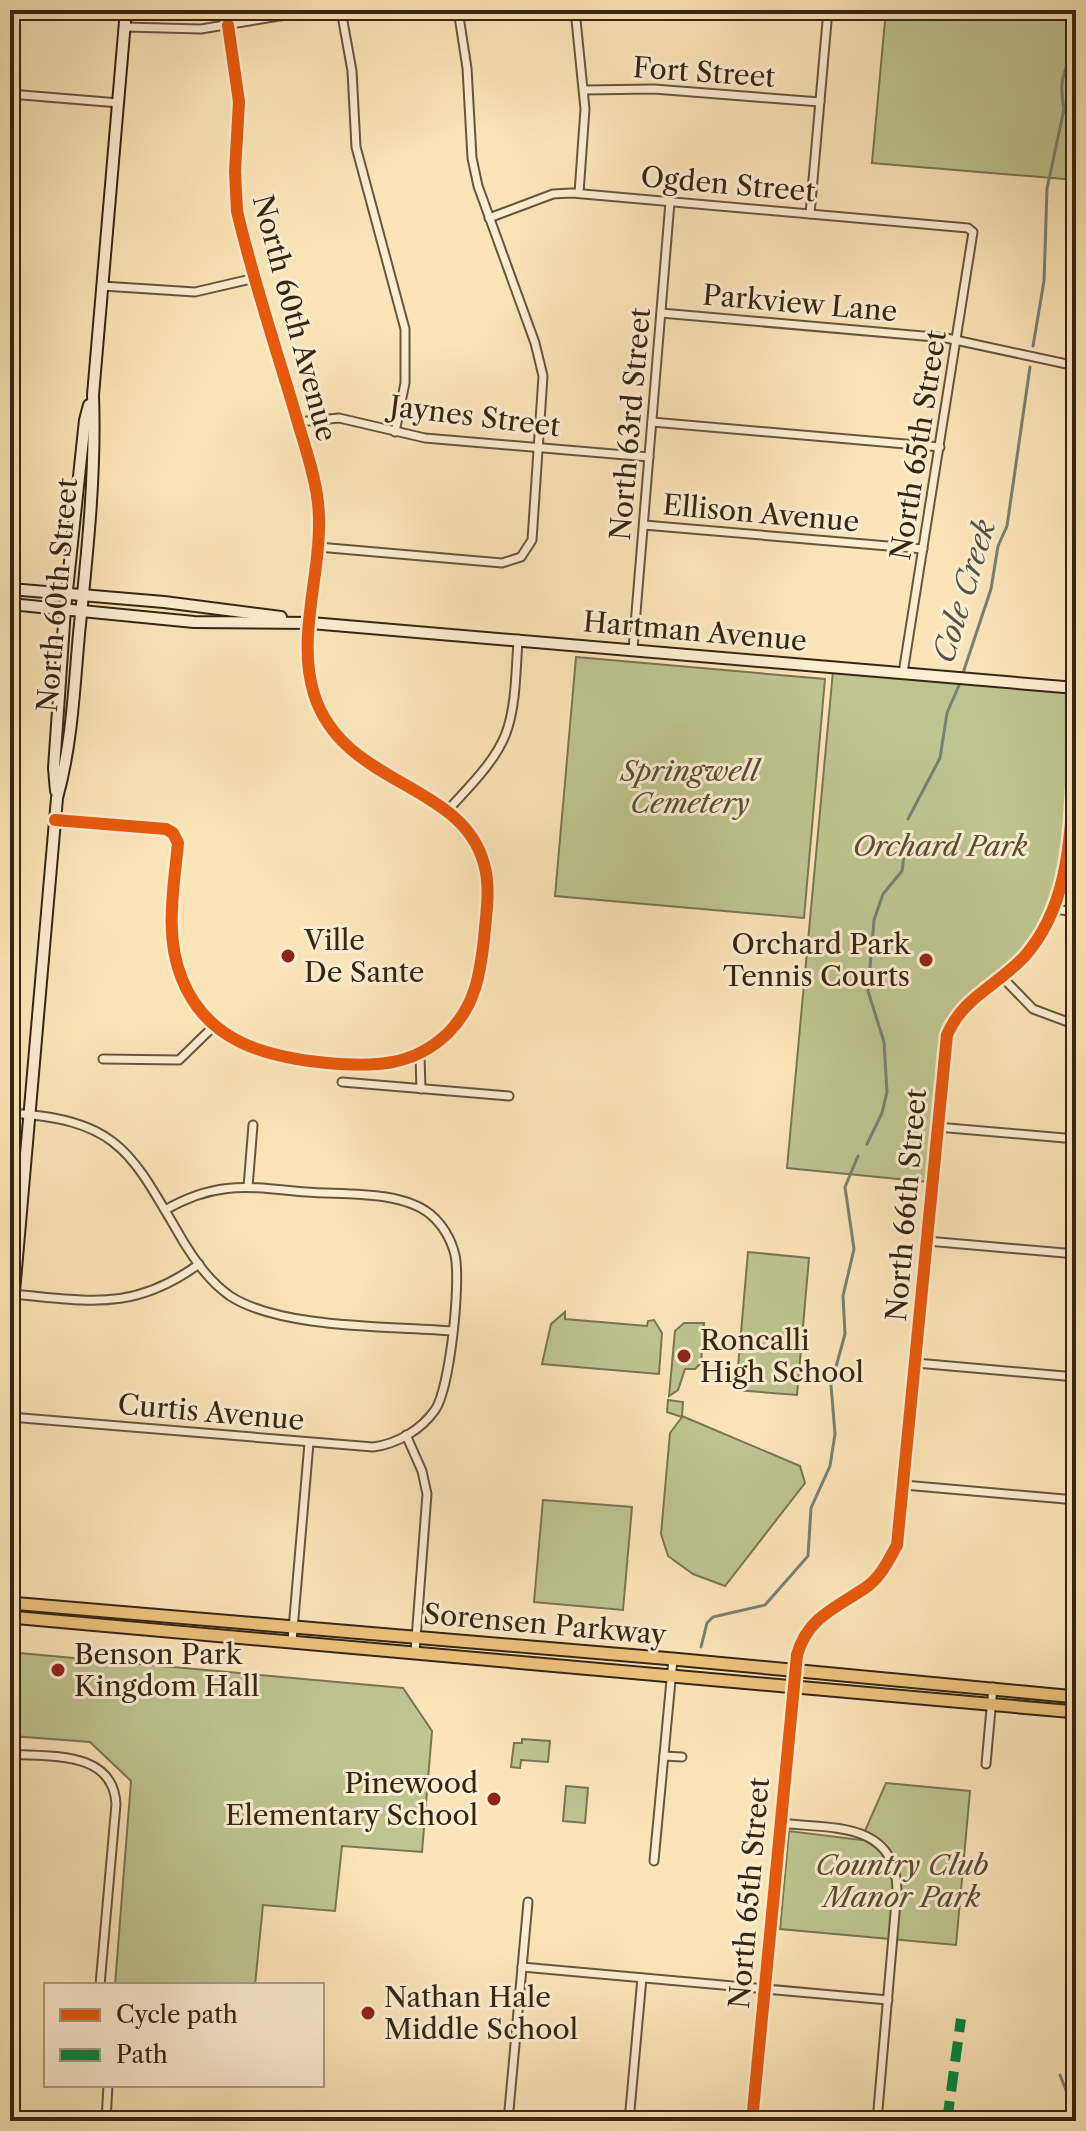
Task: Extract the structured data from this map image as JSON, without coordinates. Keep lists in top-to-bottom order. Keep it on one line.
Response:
{"streets":{"main road":["North 60th Street","Hartman Avenue","Sorensen Parkway"],"street":["Fort Street","Ogden Street","Parkview Lane","North 60th Avenue","Jaynes Street","North 63rd Street","North 65th Street","Ellison Avenue","North 66th Street","Curtis Avenue"]},"crossings":[["Ogden Street","North 63rd Street"],["Ogden Street","North 65th Street"],["Parkview Lane","North 63rd Street"],["Parkview Lane","North 65th Street"],["North 60th Avenue","Jaynes Street"],["North 60th Avenue","Hartman Avenue"],["Jaynes Street","North 63rd Street"],["North 63rd Street","Ellison Avenue"],["North 63rd Street","Hartman Avenue"],["North 65th Street","Ellison Avenue"],["North 65th Street","Hartman Avenue"],["North 65th Street","North 66th Street"],["North 65th Street","Sorensen Parkway"],["North 60th Street","Hartman Avenue"],["North 66th Street","Sorensen Parkway"]],"water":["Cole Creek"],"parks":["Springwell Cemetery","Orchard Park","Country Club Manor Park"],"places":["Ville De Sante","Orchard Park Tennis Courts","Roncalli High School","Benson Park Kingdom Hall","Pinewood Elementary School","Nathan Hale Middle School"],"legend":["Cycle path","Path"]}
